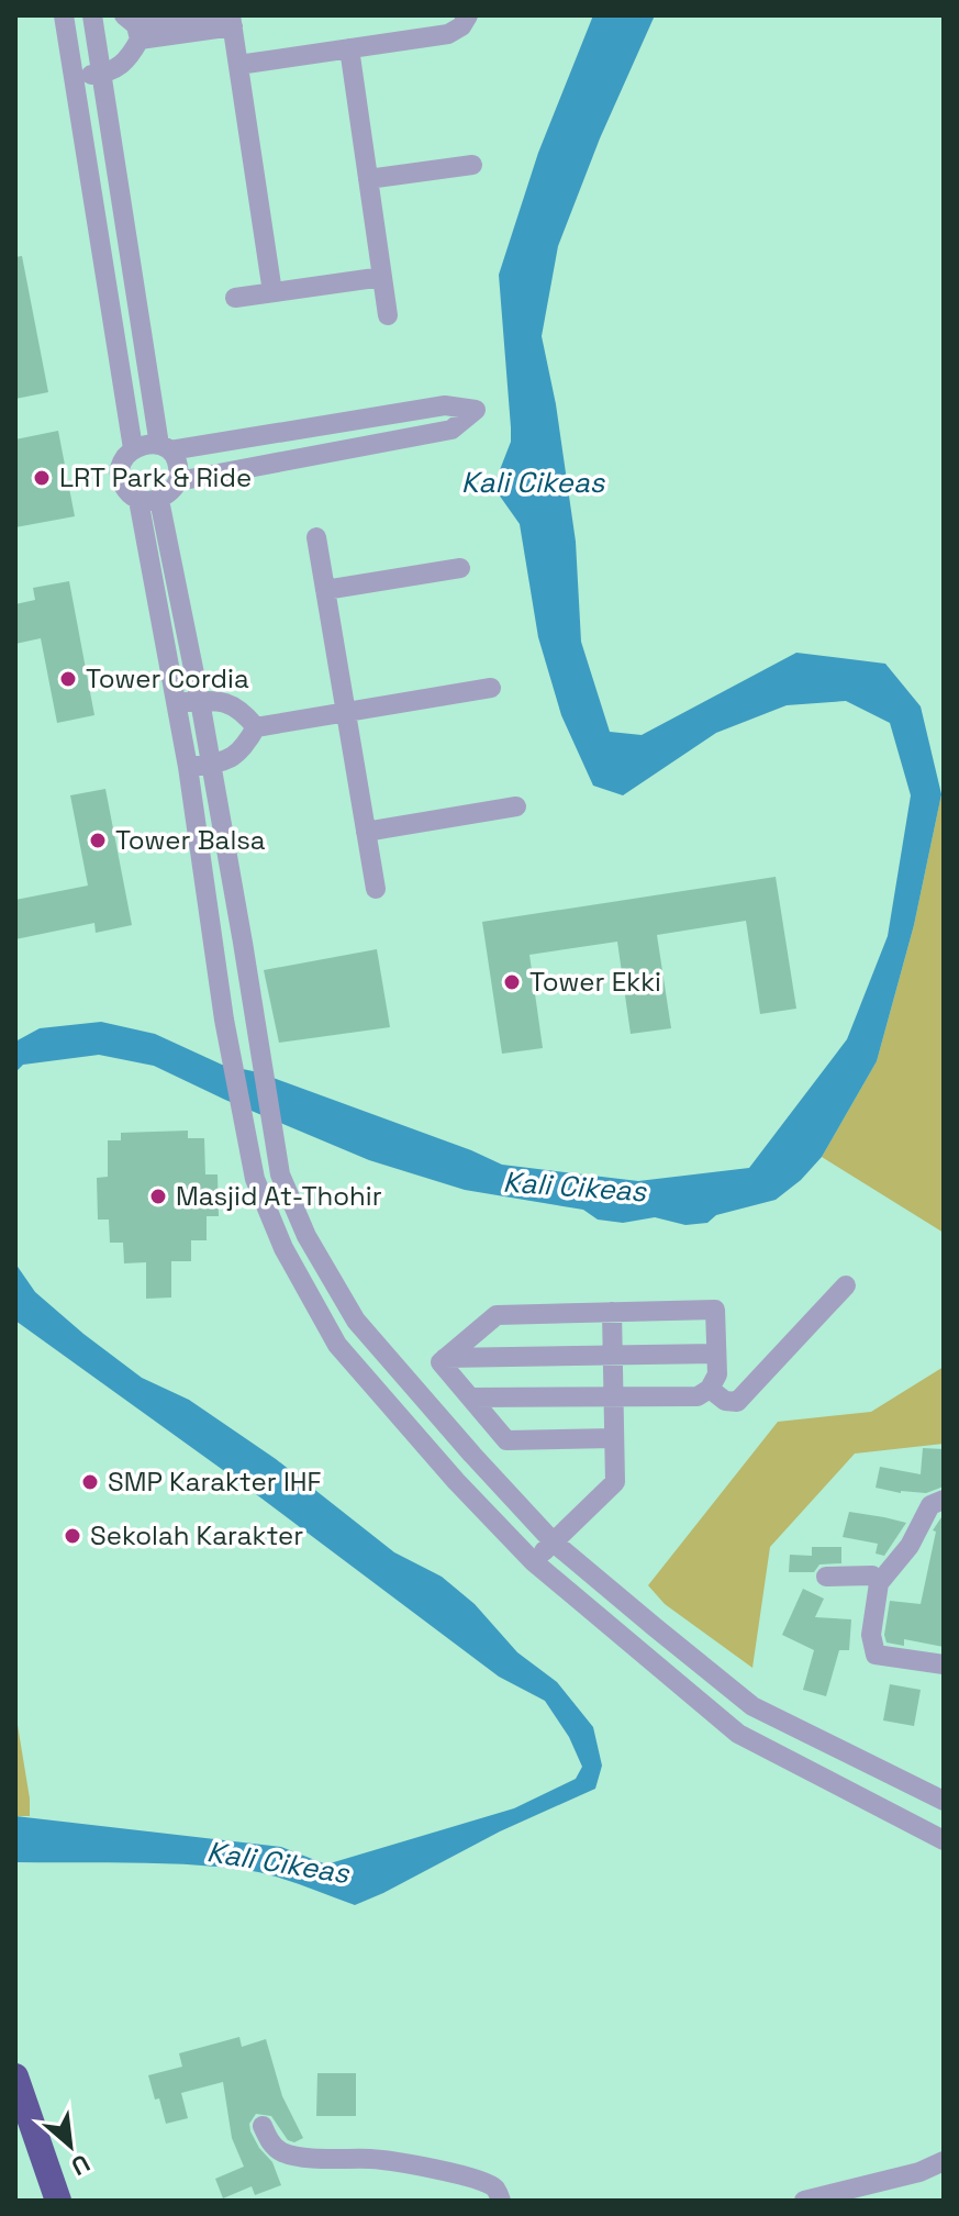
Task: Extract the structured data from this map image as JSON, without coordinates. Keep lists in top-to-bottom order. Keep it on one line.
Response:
{"water":["Kali Cikeas"],"places":["LRT Park & Ride","Tower Cordia","Tower Balsa","Tower Ekki","Masjid At-Thohir","SMP Karakter IHF","Sekolah Karakter"],"north":"bottom right"}
